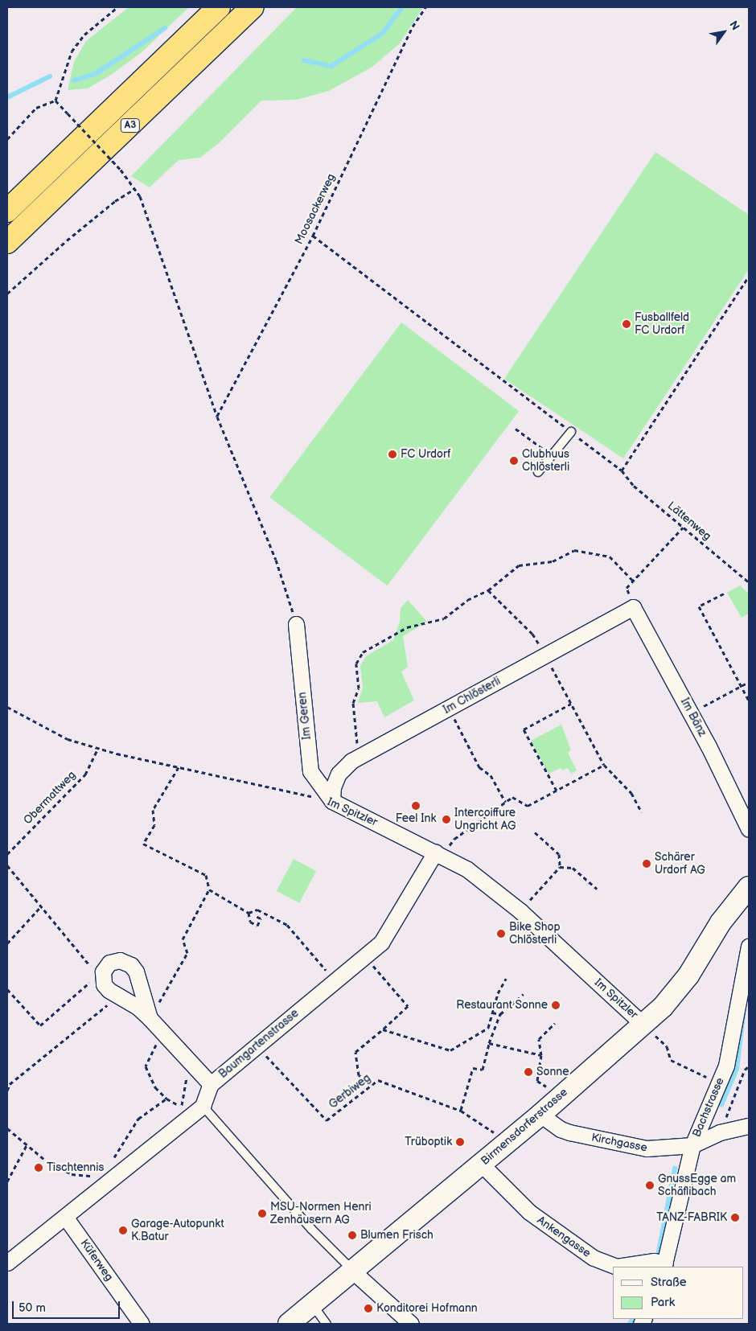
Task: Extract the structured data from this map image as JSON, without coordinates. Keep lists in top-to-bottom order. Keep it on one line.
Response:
{"streets":{"highway":["A3"],"main road":["Birmensdorferstrasse"],"street":["Im Chlösterli","Im Geren","Im Bänz","Im Spitzler","Baumgartenstrasse","Bachstrasse","Kirchgasse","Ankengasse","Küferweg"],"path":["Moosackerweg","Lättenweg","Obermattweg","Gerbiweg"]},"crossings":[["Moosackerweg","Lättenweg"],["Im Chlösterli","Im Geren"],["Im Chlösterli","Im Bänz"],["Im Chlösterli","Im Spitzler"],["Im Geren","Im Spitzler"],["Obermattweg","Im Spitzler"],["Im Spitzler","Baumgartenstrasse"],["Im Spitzler","Birmensdorferstrasse"],["Baumgartenstrasse","Gerbiweg"],["Bachstrasse","Kirchgasse"],["Bachstrasse","Ankengasse"],["Birmensdorferstrasse","Kirchgasse"],["Birmensdorferstrasse","Ankengasse"]],"places":["Fusballfeld FC Urdorf","FC Urdorf","Clubhuus Chlösterli","Feel Ink","Intercoiffure Ungricht AG","Schärer Urdorf AG","Bike Shop Chlösterli","Restaurant Sonne","Sonne","Trüboptik","Tischtennis","GnussEgge am Schäflibach","MSU-Normen Henri Zenhäusern AG","TANZ-FABRIK","Garage-Autopunkt K.Batur","Blumen Frisch","Konditorei Hofmann"],"legend":["Straße","Park"],"scale_bar":"50 m","north":"top right"}
